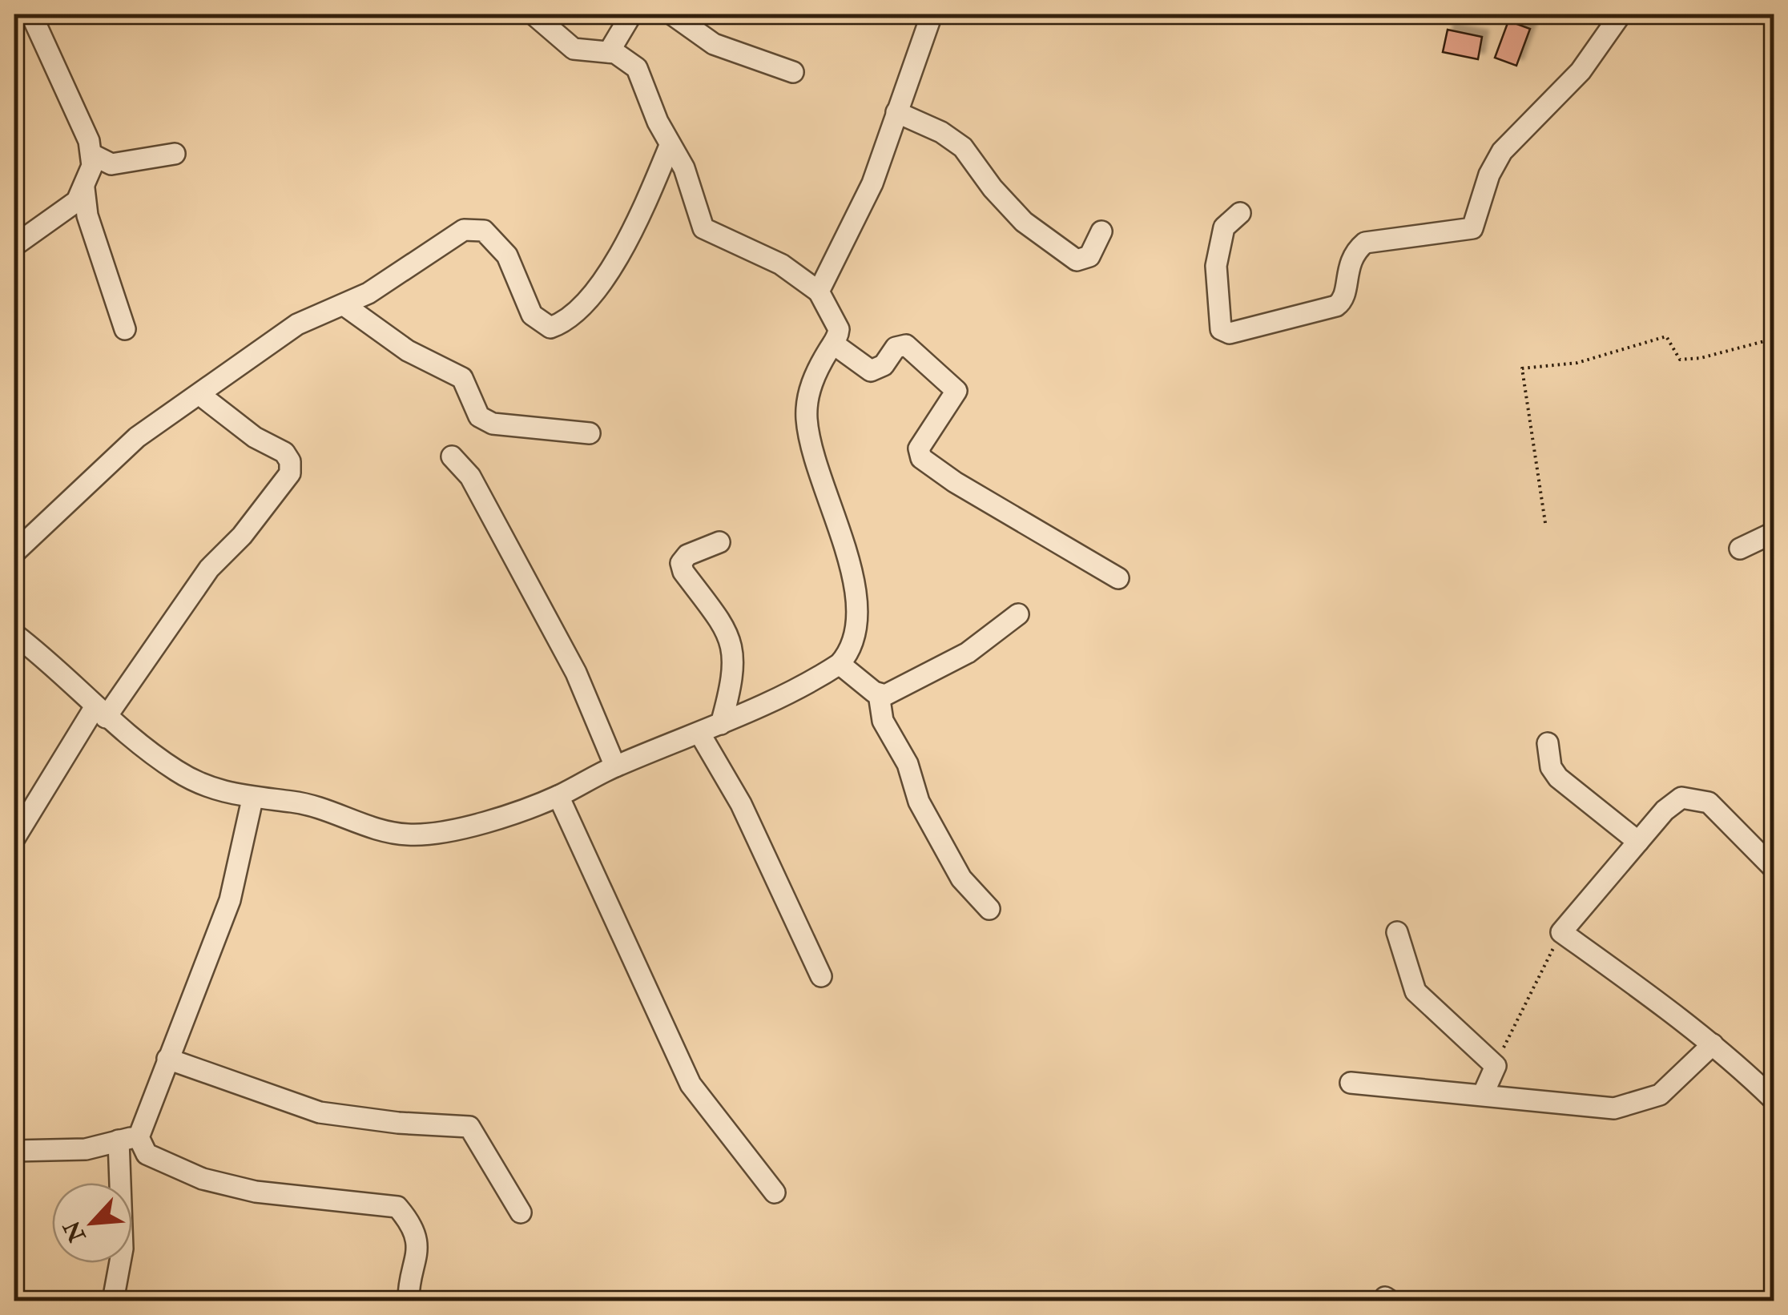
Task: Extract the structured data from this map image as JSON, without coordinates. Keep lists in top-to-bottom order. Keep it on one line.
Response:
{"north":"bottom left"}
